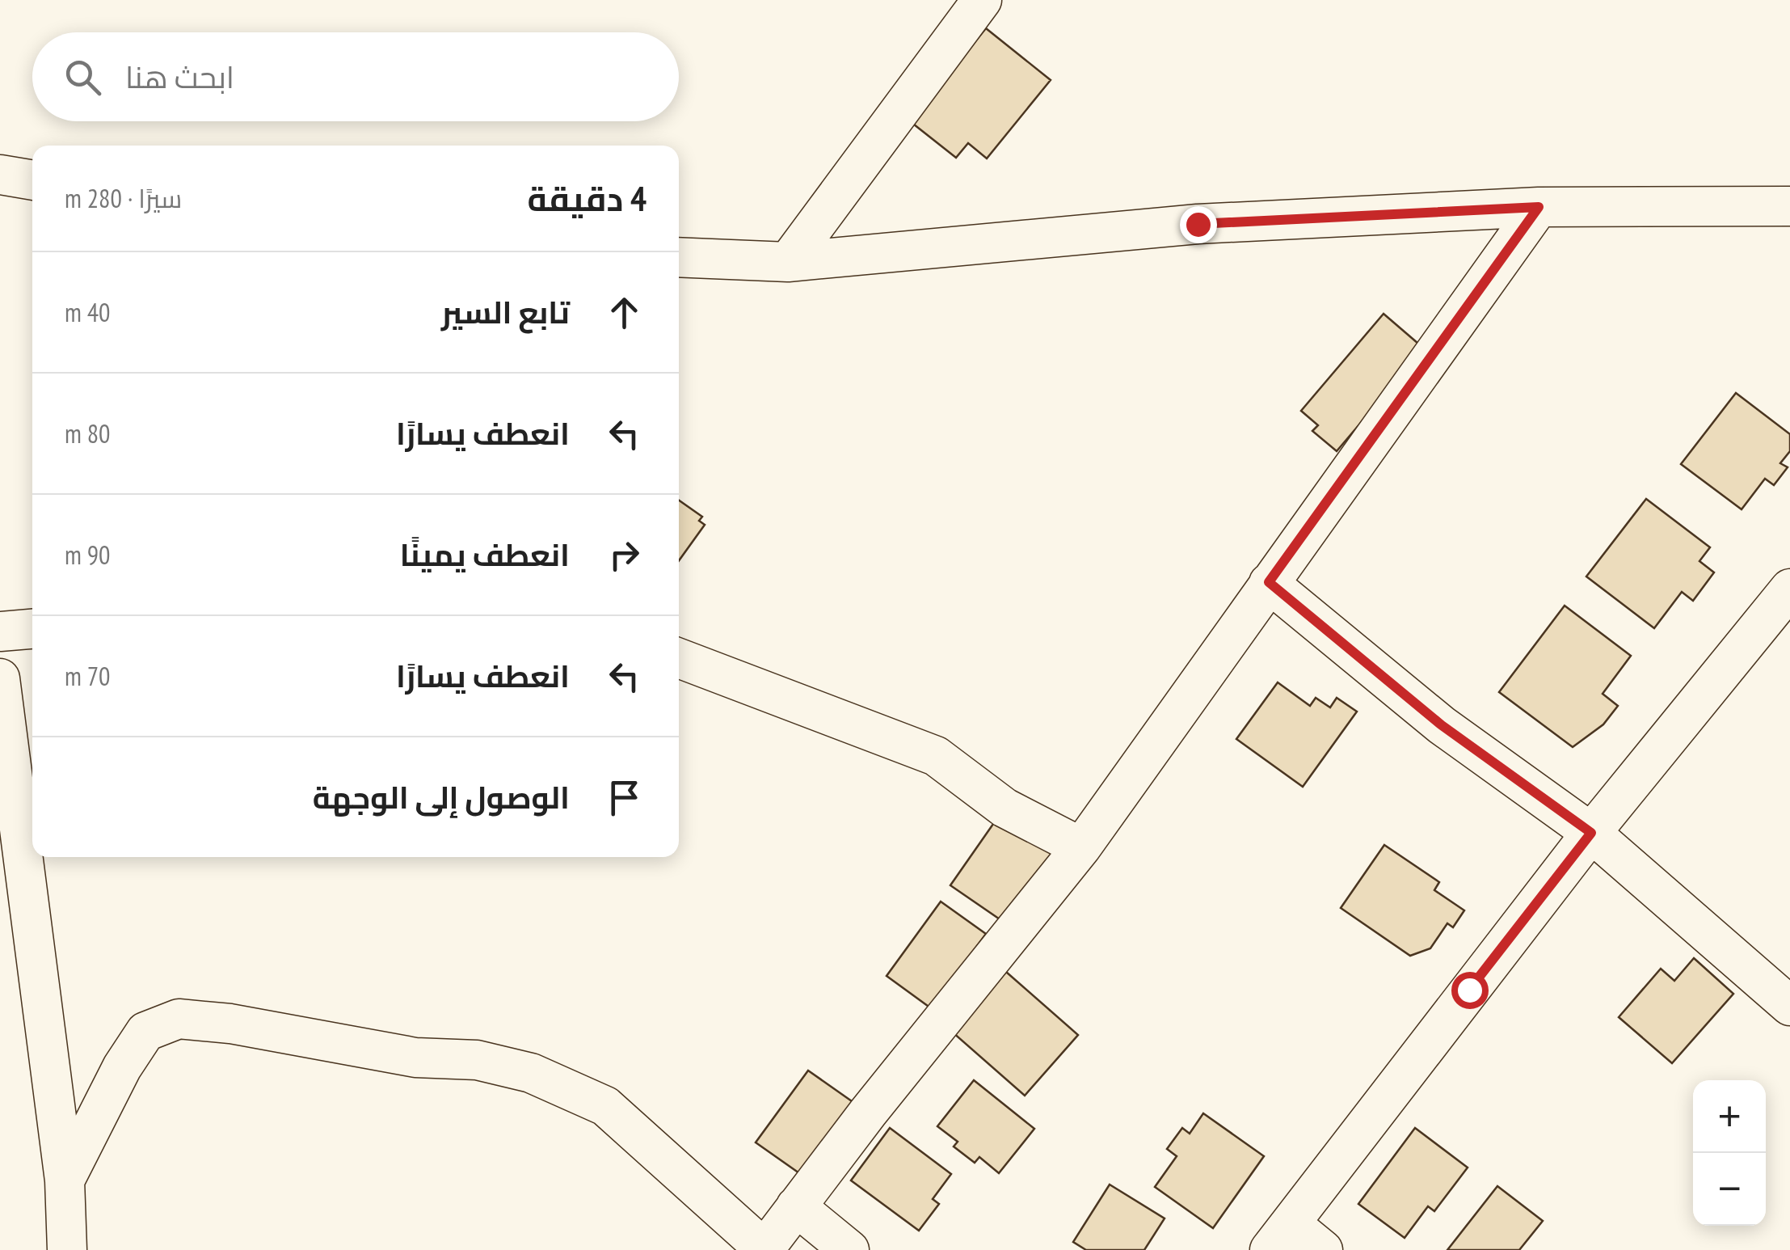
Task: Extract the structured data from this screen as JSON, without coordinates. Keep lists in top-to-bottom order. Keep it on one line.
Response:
{"page":{"search":"ابحث هنا","heading":["4 دقيقة","سيرًا · 280 m"],"list":[["تابع السير","40 m"],["انعطف يسارًا","80 m"],["انعطف يمينًا","90 m"],["انعطف يسارًا","70 m"],"الوصول إلى الوجهة"],"map_buttons":["+","−"]}}
